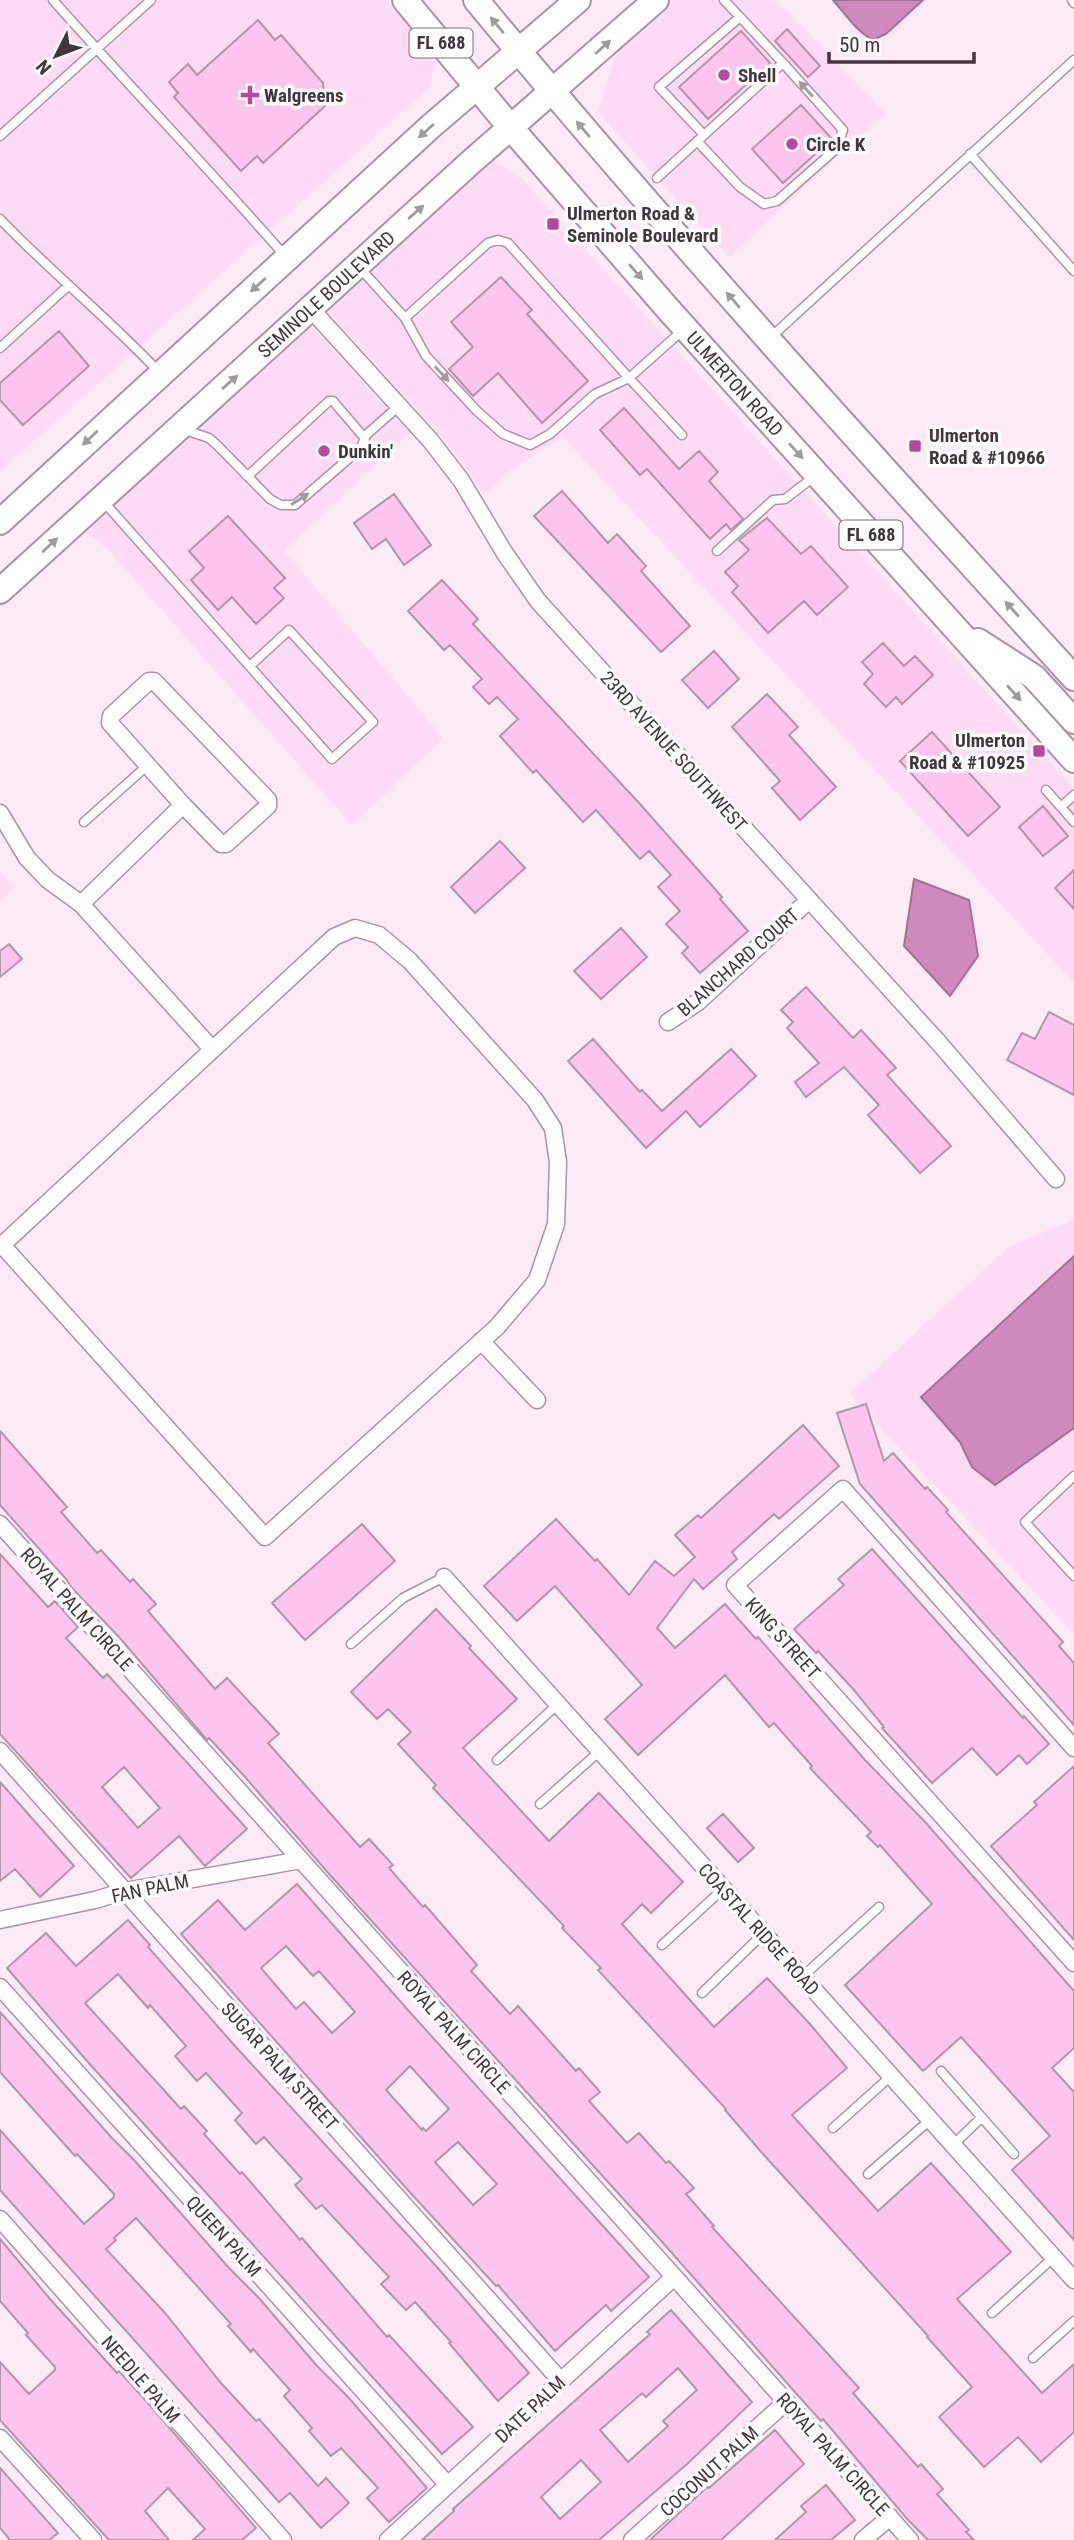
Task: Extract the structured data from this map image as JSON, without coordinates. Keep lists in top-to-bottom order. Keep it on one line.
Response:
{"streets":{"main road":["FL 688","SEMINOLE BOULEVARD","ULMERTON ROAD"],"street":["23RD AVENUE SOUTHWEST","BLANCHARD COURT","ROYAL PALM CIRCLE","KING STREET","FAN PALM","COASTAL RIDGE ROAD","SUGAR PALM STREET","QUEEN PALM","NEEDLE PALM","DATE PALM","COCONUT PALM"]},"crossings":[["FL 688","SEMINOLE BOULEVARD"],["SEMINOLE BOULEVARD","ULMERTON ROAD"],["SEMINOLE BOULEVARD","23RD AVENUE SOUTHWEST"],["23RD AVENUE SOUTHWEST","BLANCHARD COURT"],["ROYAL PALM CIRCLE","FAN PALM"],["ROYAL PALM CIRCLE","DATE PALM"],["ROYAL PALM CIRCLE","COCONUT PALM"],["FAN PALM","SUGAR PALM STREET"],["SUGAR PALM STREET","DATE PALM"],["QUEEN PALM","DATE PALM"]],"places":{"other":["Shell","Circle K","Dunkin'"],"health":["Walgreens"],"transit":["Ulmerton Road & Seminole Boulevard","Ulmerton Road & #10966","Ulmerton Road & #10925"]},"scale_bar":"50 m","north":"bottom left"}
